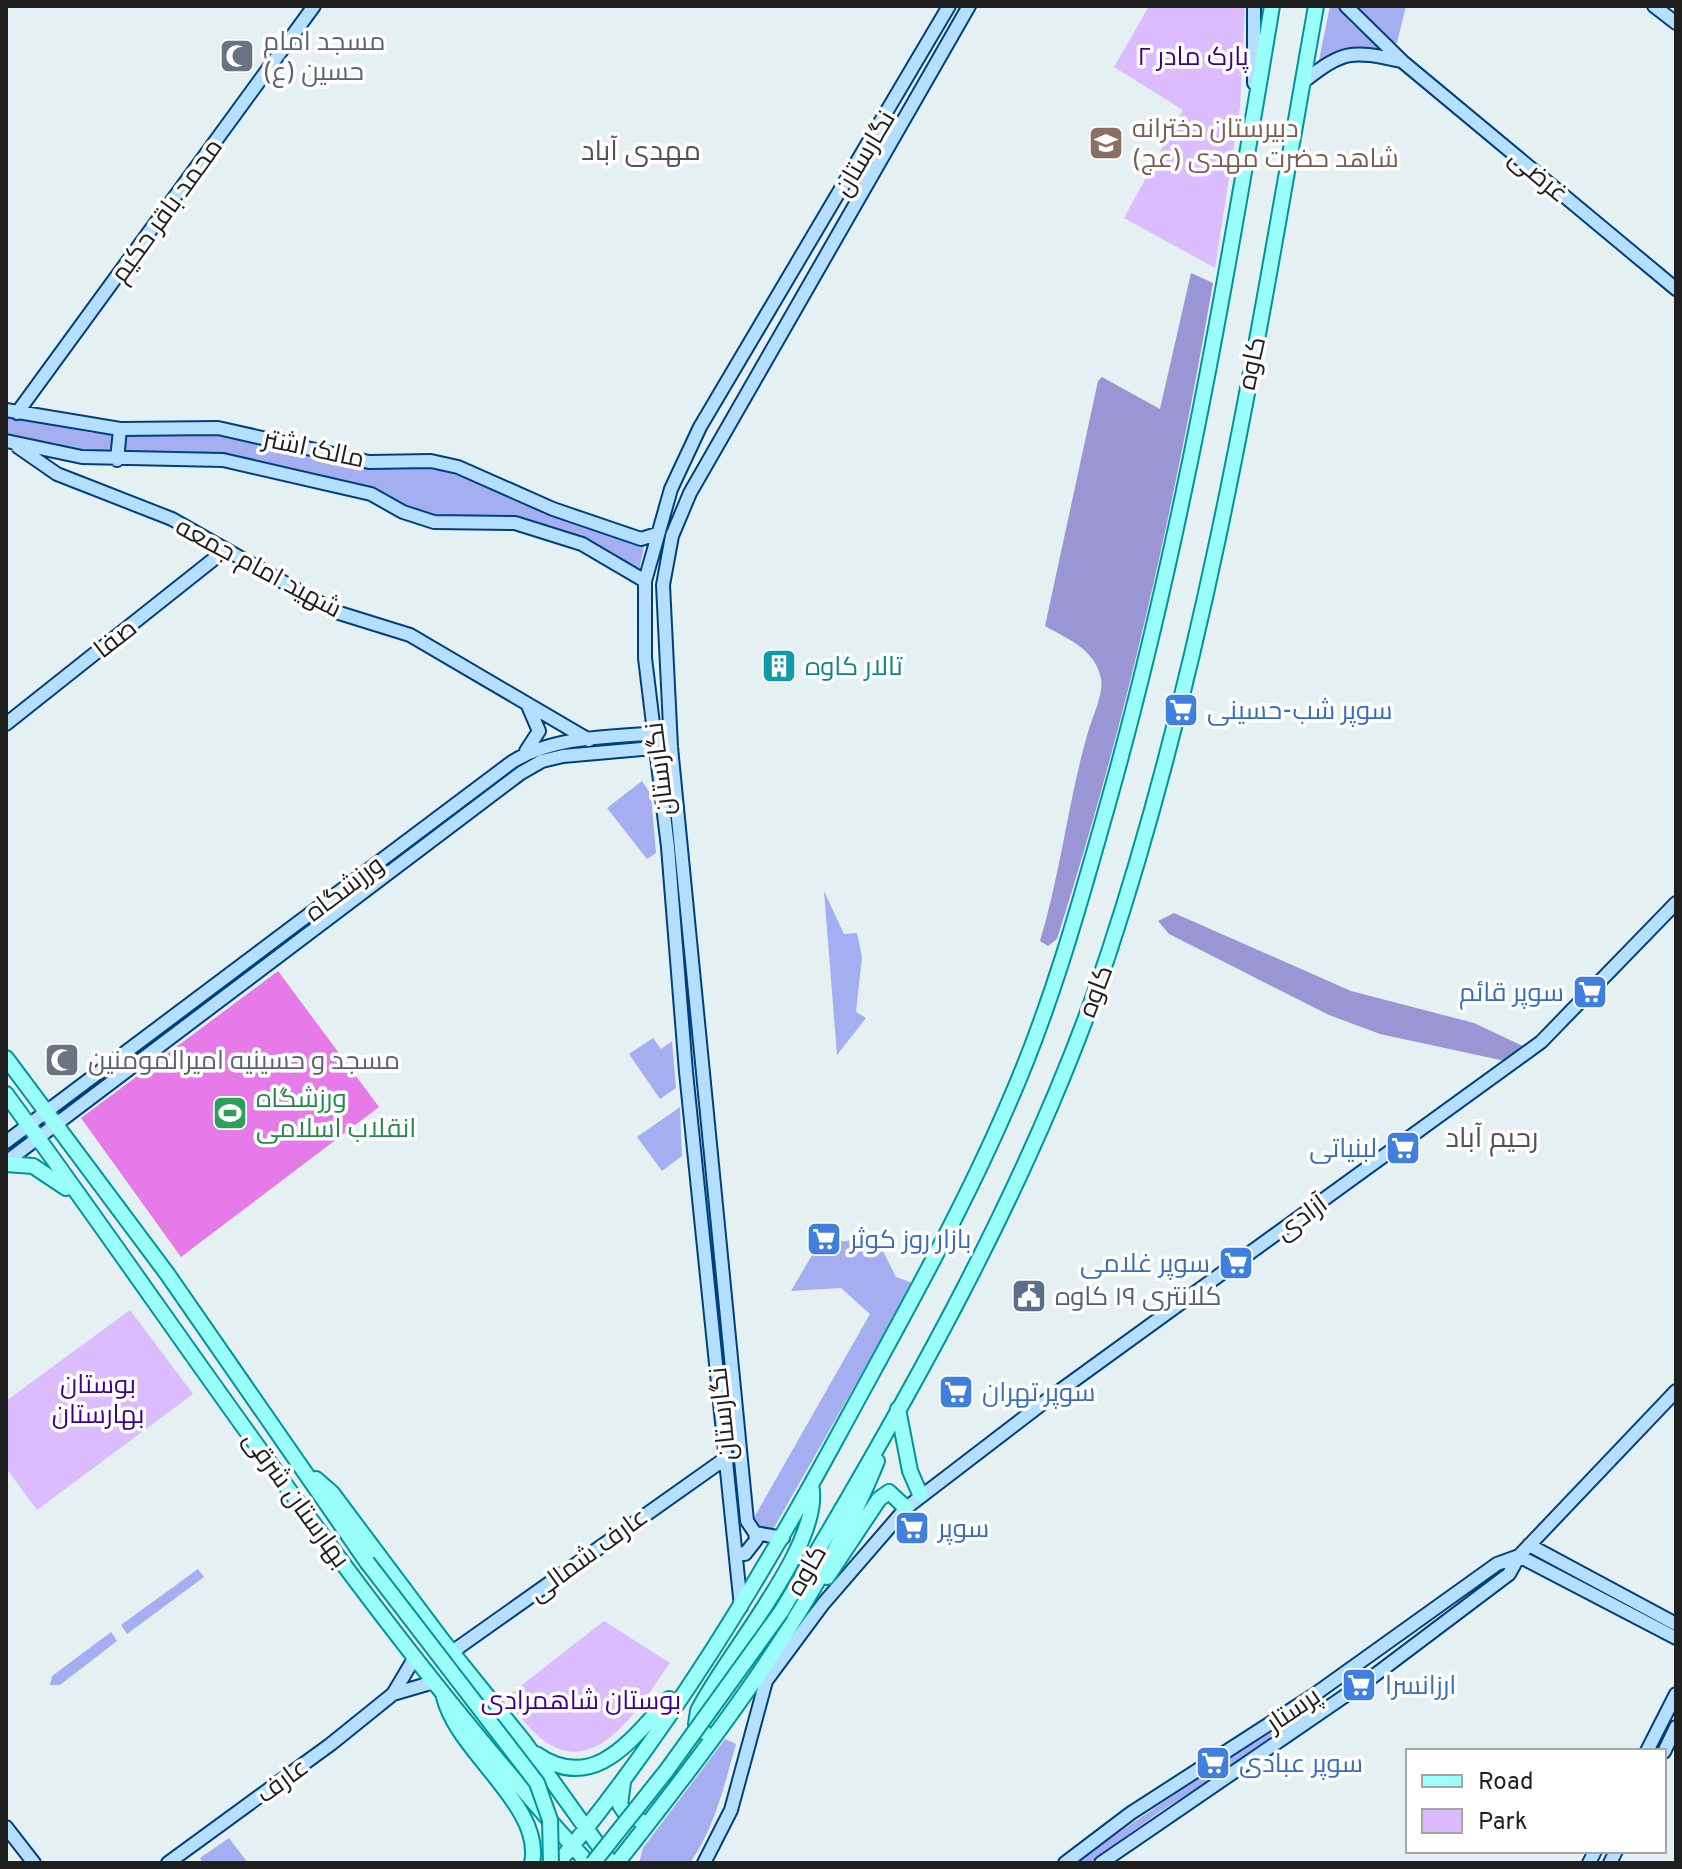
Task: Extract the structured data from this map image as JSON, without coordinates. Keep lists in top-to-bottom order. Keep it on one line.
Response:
{"streets":{"main road":["کاوه","بهارستان شرقی"],"street":["نگارستان","غرضی","محمد باقر حکیم","مالک اشتر","شهید امام جمعه","صفا","ورزشگاه","آزادی","عارف شمالی","پرستار","عارف"]},"crossings":[["نگارستان","کاوه"],["نگارستان","مالک اشتر"],["نگارستان","ورزشگاه"],["نگارستان","عارف شمالی"],["محمد باقر حکیم","مالک اشتر"],["کاوه","بهارستان شرقی"],["مالک اشتر","شهید امام جمعه"],["شهید امام جمعه","صفا"],["شهید امام جمعه","ورزشگاه"],["ورزشگاه","بهارستان شرقی"],["بهارستان شرقی","عارف شمالی"]],"districts":["مهدی آباد","رحیم آباد"],"parks":["پارک مادر ۲","بوستان بهارستان","بوستان شاهمرادی"],"places":{"mosque":["مسجد امام حسین (ع)","مسجد و حسینیه امیرالمومنین"],"school or university":["دبیرستان دخترانه شاهد حضرت مهدی (عج)"],"building":["تالار کاوه"],"supermarket":["سوپر شب-حسینی","سوپر قائم","لبنیاتی","بازار روز کوثر","سوپر غلامی","سوپر تهران","سوپر","ارزانسرا","سوپر عبادی"],"sports":["ورزشگاه انقلاب اسلامی"],"public building":["کلانتری ۱۹ کاوه"]},"legend":["Road","Park"]}
